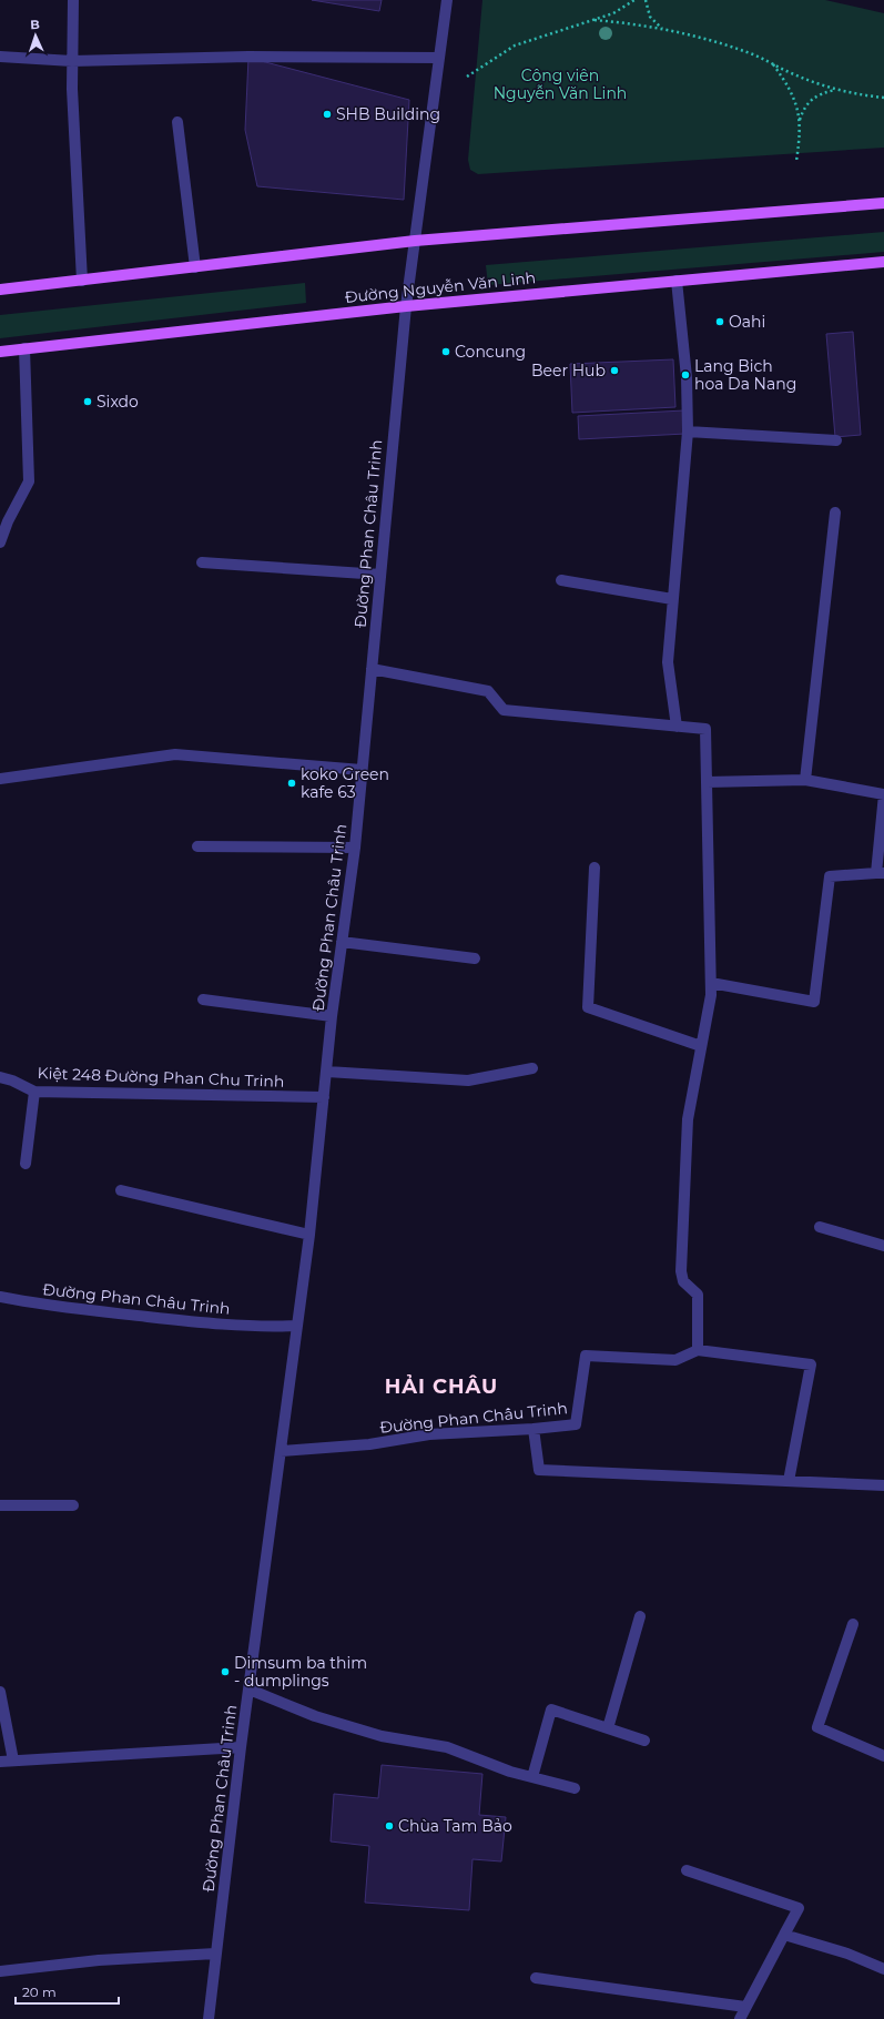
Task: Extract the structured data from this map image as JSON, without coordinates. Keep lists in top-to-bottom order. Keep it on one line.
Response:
{"streets":{"main road":["Đường Nguyễn Văn Linh"],"street":["Đường Phan Châu Trinh","Kiệt 248 Đường Phan Chu Trinh"]},"crossings":[["Đường Nguyễn Văn Linh","Đường Phan Châu Trinh"],["Đường Phan Châu Trinh","Kiệt 248 Đường Phan Chu Trinh"]],"districts":["HẢI CHÂU"],"parks":["Công viên Nguyễn Văn Linh"],"places":["SHB Building","Oahi","Concung","Beer Hub","Lang Bich hoa Da Nang","Sixdo","koko Green kafe 63","Dimsum ba thim - dumplings","Chùa Tam Bảo"],"scale_bar":"20 m","north":"top"}
